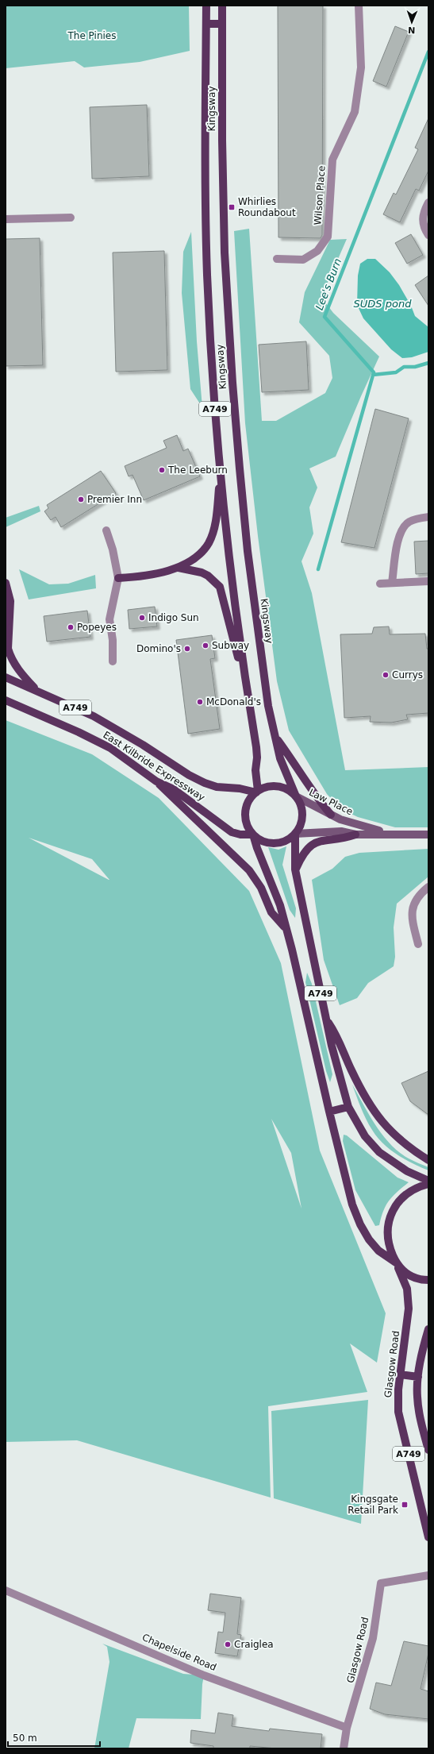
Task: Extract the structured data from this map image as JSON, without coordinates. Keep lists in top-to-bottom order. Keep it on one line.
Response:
{"streets":{"main road":["Kingsway","A749","East Kilbride Expressway","Glasgow Road"],"street":["Wilson Place","Law Place","Chapelside Road"]},"crossings":[["Kingsway","A749"],["Kingsway","East Kilbride Expressway"],["Kingsway","Law Place"],["A749","East Kilbride Expressway"],["A749","Law Place"],["A749","Glasgow Road"],["East Kilbride Expressway","Law Place"],["Glasgow Road","Chapelside Road"]],"water":["Lee's Burn","SUDS pond"],"parks":["The Pinies"],"places":{"transit":["Whirlies Roundabout","Kingsgate Retail Park"],"other":["The Leeburn","Premier Inn","Indigo Sun","Popeyes","Subway","Domino's","Currys","McDonald's","Craiglea"]},"scale_bar":"50 m","north":"bottom"}
